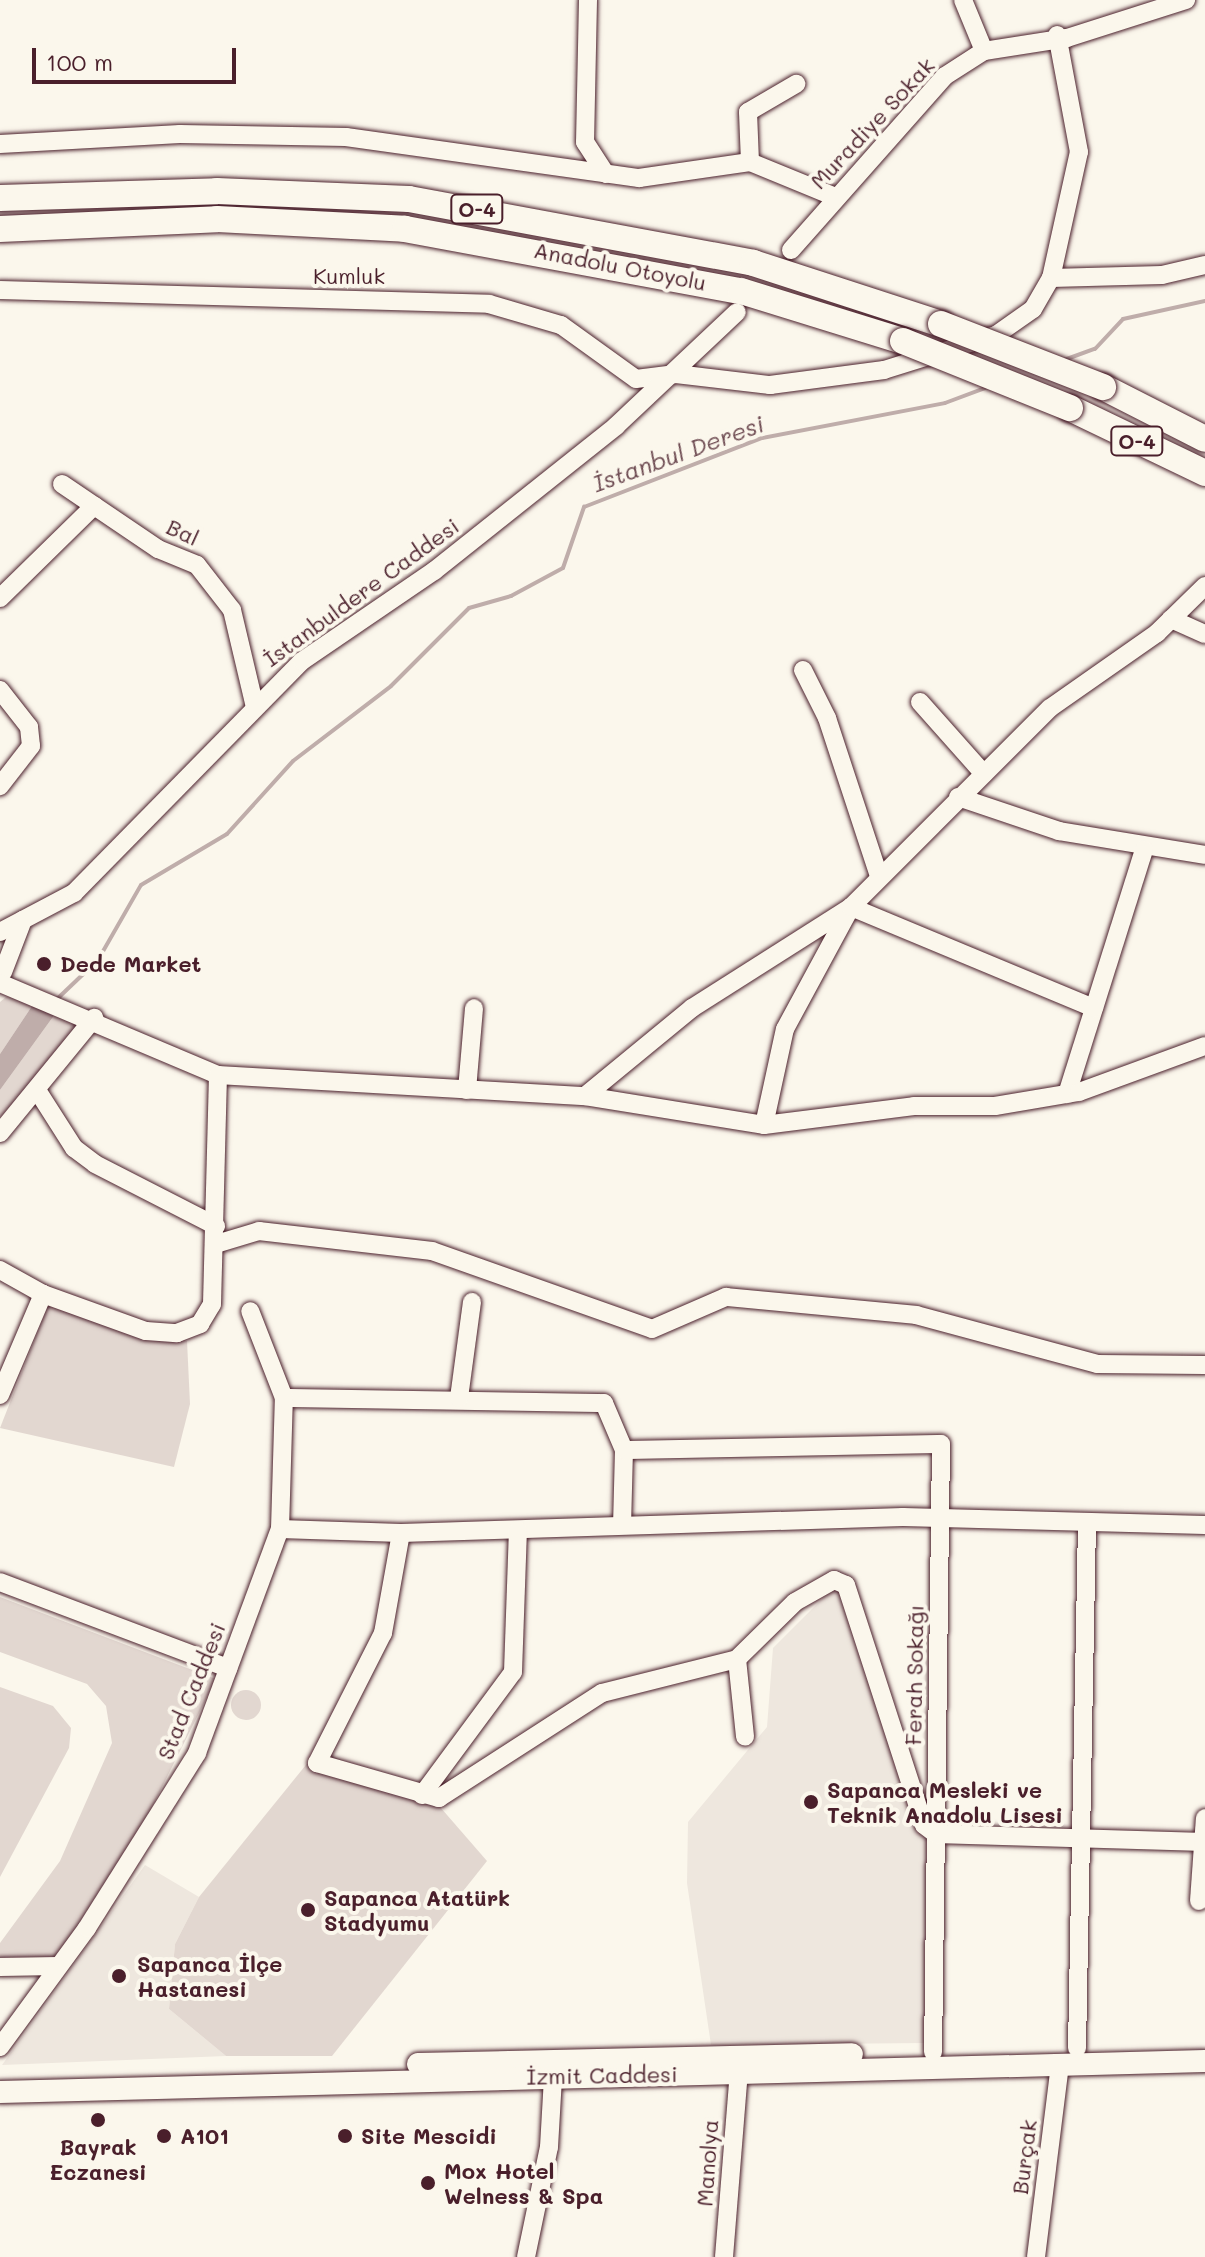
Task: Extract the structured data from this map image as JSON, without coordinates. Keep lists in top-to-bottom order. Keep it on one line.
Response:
{"streets":{"highway":["O-4","Anadolu Otoyolu"],"main road":["İzmit Caddesi"],"street":["Muradiye Sokak","Kumluk","Bal","İstanbuldere Caddesi","Ferah Sokağı","Stad Caddesi","Burçak","Manolya"]},"crossings":[["Kumluk","İstanbuldere Caddesi"],["Bal","İstanbuldere Caddesi"],["Ferah Sokağı","İzmit Caddesi"],["İzmit Caddesi","Burçak"],["İzmit Caddesi","Manolya"]],"water":["İstanbul Deresi"],"places":["Dede Market","Sapanca Mesleki ve Teknik Anadolu Lisesi","Sapanca Atatürk Stadyumu","Sapanca İlçe Hastanesi","Bayrak Eczanesi","A101","Site Mescidi","Mox Hotel Welness & Spa"],"scale_bar":"100 m"}
